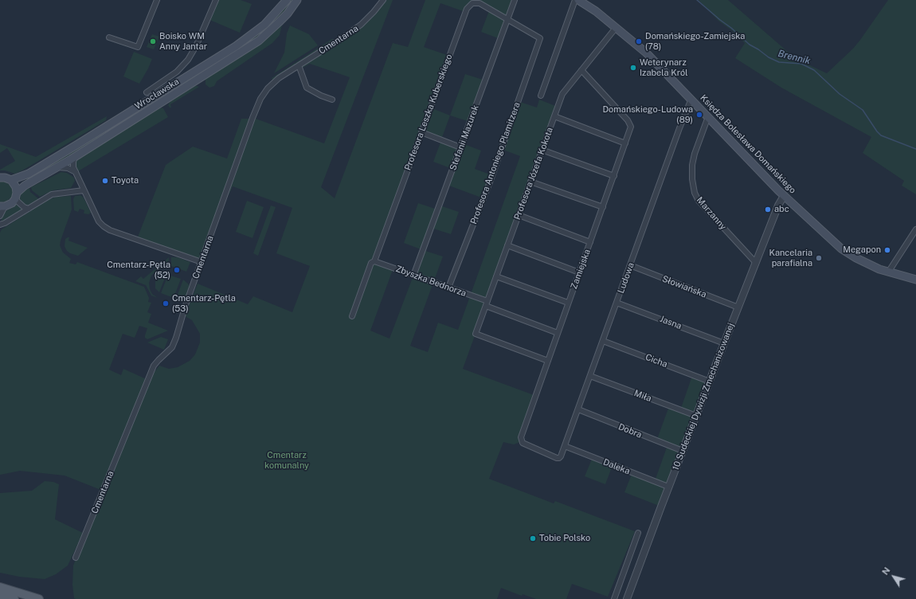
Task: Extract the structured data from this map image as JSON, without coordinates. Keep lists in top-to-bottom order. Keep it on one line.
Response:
{"streets":{"main road":["Wrocławska","Księdza Bolesława Domańskiego"],"street":["Cmentarna","Profesora Leszka Kuberskiego","Stefanii Mazurek","Profesora Antoniego Plamitzera","Profesora Józefa Kokota","Marzanny","Zamiejska","Ludowa","Zbyszka Bednorza","Słowiańska","Jasna","Cicha","Miła","10 Sudeckiej Dywizji Zmechanizowanej","Dobra","Daleka"]},"crossings":[["Profesora Leszka Kuberskiego","Stefanii Mazurek"],["Profesora Leszka Kuberskiego","Profesora Antoniego Plamitzera"],["Profesora Leszka Kuberskiego","Zbyszka Bednorza"],["Stefanii Mazurek","Profesora Antoniego Plamitzera"],["Stefanii Mazurek","Zbyszka Bednorza"],["Księdza Bolesława Domańskiego","Profesora Józefa Kokota"],["Księdza Bolesława Domańskiego","Marzanny"],["Księdza Bolesława Domańskiego","Ludowa"],["Księdza Bolesława Domańskiego","10 Sudeckiej Dywizji Zmechanizowanej"],["Profesora Antoniego Plamitzera","Zbyszka Bednorza"],["Profesora Józefa Kokota","Zamiejska"],["Profesora Józefa Kokota","Zbyszka Bednorza"],["Marzanny","10 Sudeckiej Dywizji Zmechanizowanej"],["Zamiejska","Ludowa"],["Zamiejska","Zbyszka Bednorza"],["Ludowa","Słowiańska"],["Ludowa","Jasna"],["Ludowa","Cicha"],["Ludowa","Miła"],["Ludowa","Dobra"],["Ludowa","Daleka"],["Słowiańska","10 Sudeckiej Dywizji Zmechanizowanej"],["Jasna","10 Sudeckiej Dywizji Zmechanizowanej"],["Cicha","10 Sudeckiej Dywizji Zmechanizowanej"],["Miła","10 Sudeckiej Dywizji Zmechanizowanej"],["10 Sudeckiej Dywizji Zmechanizowanej","Dobra"],["10 Sudeckiej Dywizji Zmechanizowanej","Daleka"]],"water":["Brennik"],"parks":["Cmentarz komunalny"],"places":["Boisko WM Anny Jantar","Domańskiego-Zamiejska (78)","Weterynarz Izabela Król","Domańskiego-Ludowa (89)","Toyota","abc","Megapon","Kancelaria parafialna","Cmentarz-Pętla (52)","Cmentarz-Pętla (53)","Tobie Polsko"],"north":"top left"}
